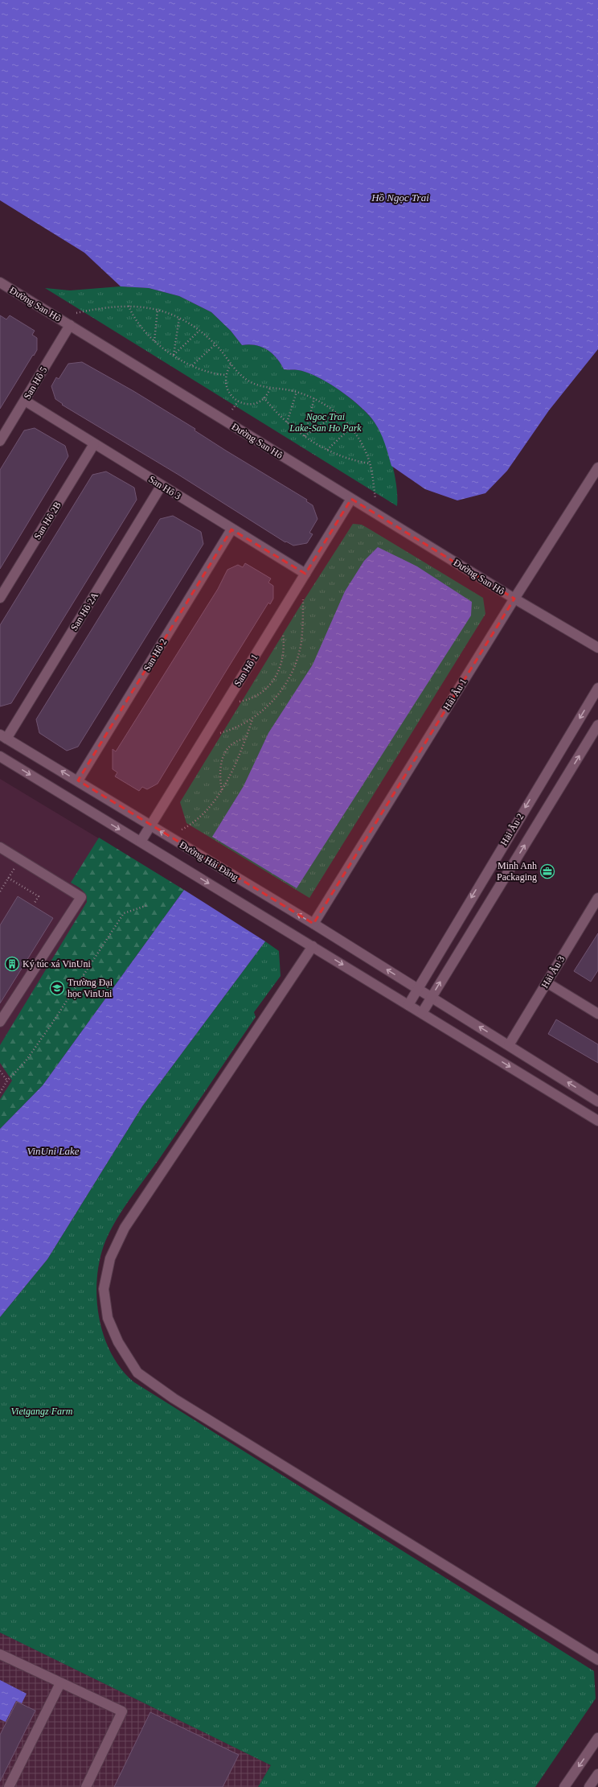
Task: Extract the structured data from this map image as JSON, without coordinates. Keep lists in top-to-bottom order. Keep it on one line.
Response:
{"streets":{"street":["Đường San Hô","San Hô 5","San Hô 3","San Hô 2B","San Hô 2A","San Hô 2","San Hô 1","Hải Âu 1","Hải Âu 2","Đường Hải Đăng","Hải Âu 3"]},"crossings":[["Đường San Hô","San Hô 5"],["Đường San Hô","San Hô 1"],["Đường San Hô","Hải Âu 1"],["San Hô 5","San Hô 3"],["San Hô 3","San Hô 2B"],["San Hô 3","San Hô 2A"],["San Hô 3","San Hô 2"],["San Hô 3","San Hô 1"],["San Hô 2A","Đường Hải Đăng"],["San Hô 2","Đường Hải Đăng"],["San Hô 1","Đường Hải Đăng"],["Hải Âu 1","Đường Hải Đăng"],["Hải Âu 2","Đường Hải Đăng"],["Đường Hải Đăng","Hải Âu 3"]],"water":["Hồ Ngọc Trai","VinUni Lake"],"parks":["Ngoc Trai Lake-San Ho Park","Vietgangz Farm"],"places":{"office":["Minh Anh Packaging"],"building":["Ký túc xá VinUni"],"school or university":["Trường Đại học VinUni"]}}
